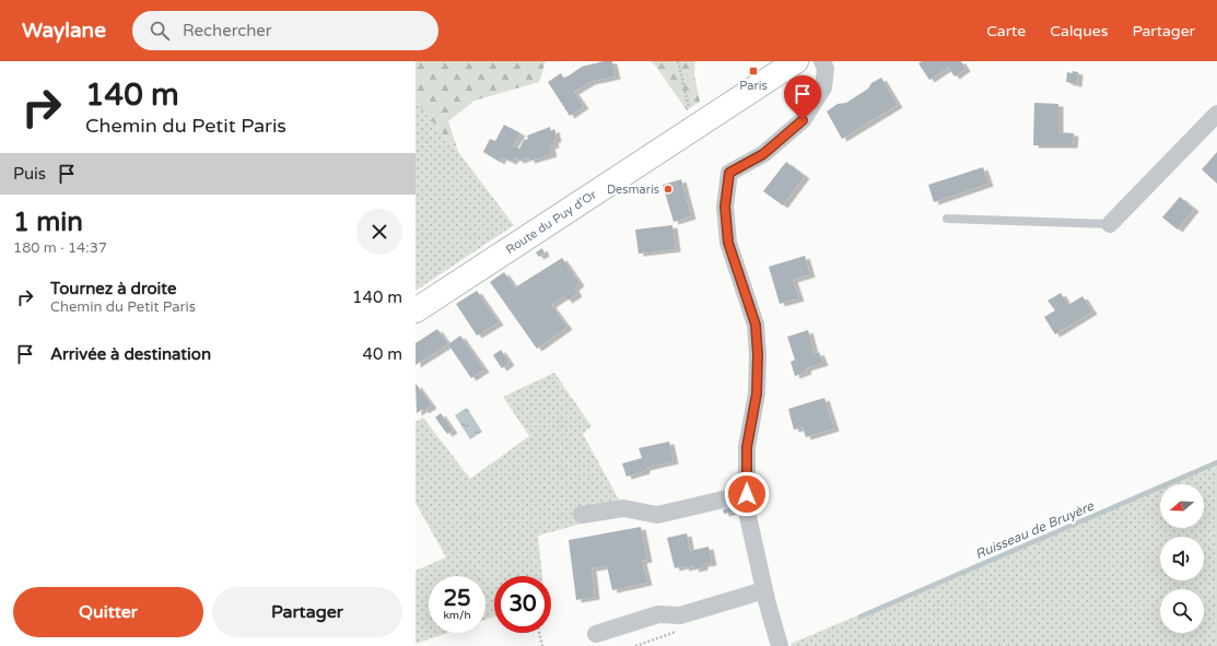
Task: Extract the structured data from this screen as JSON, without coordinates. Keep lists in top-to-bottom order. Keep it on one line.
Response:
{"streets":{"main road":["Route du Puy d'Or"]},"water":["Ruisseau de Bruyère"],"places":{"transit":["Paris"],"other":["Desmaris"]},"north":"left","page":{"header":"Waylane","search":"Rechercher","nav":["Carte","Calques","Partager"],"turn":["140 m","Chemin du Petit Paris"],"then":"Puis","heading":["1 min","180 m · 14:37"],"list":[{"name":"Tournez à droite","note":"Chemin du Petit Paris","value":"140 m"},{"name":"Arrivée à destination","value":"40 m"}],"speed":"25 km/h","limit":"30","buttons":["Quitter","Partager"]}}
